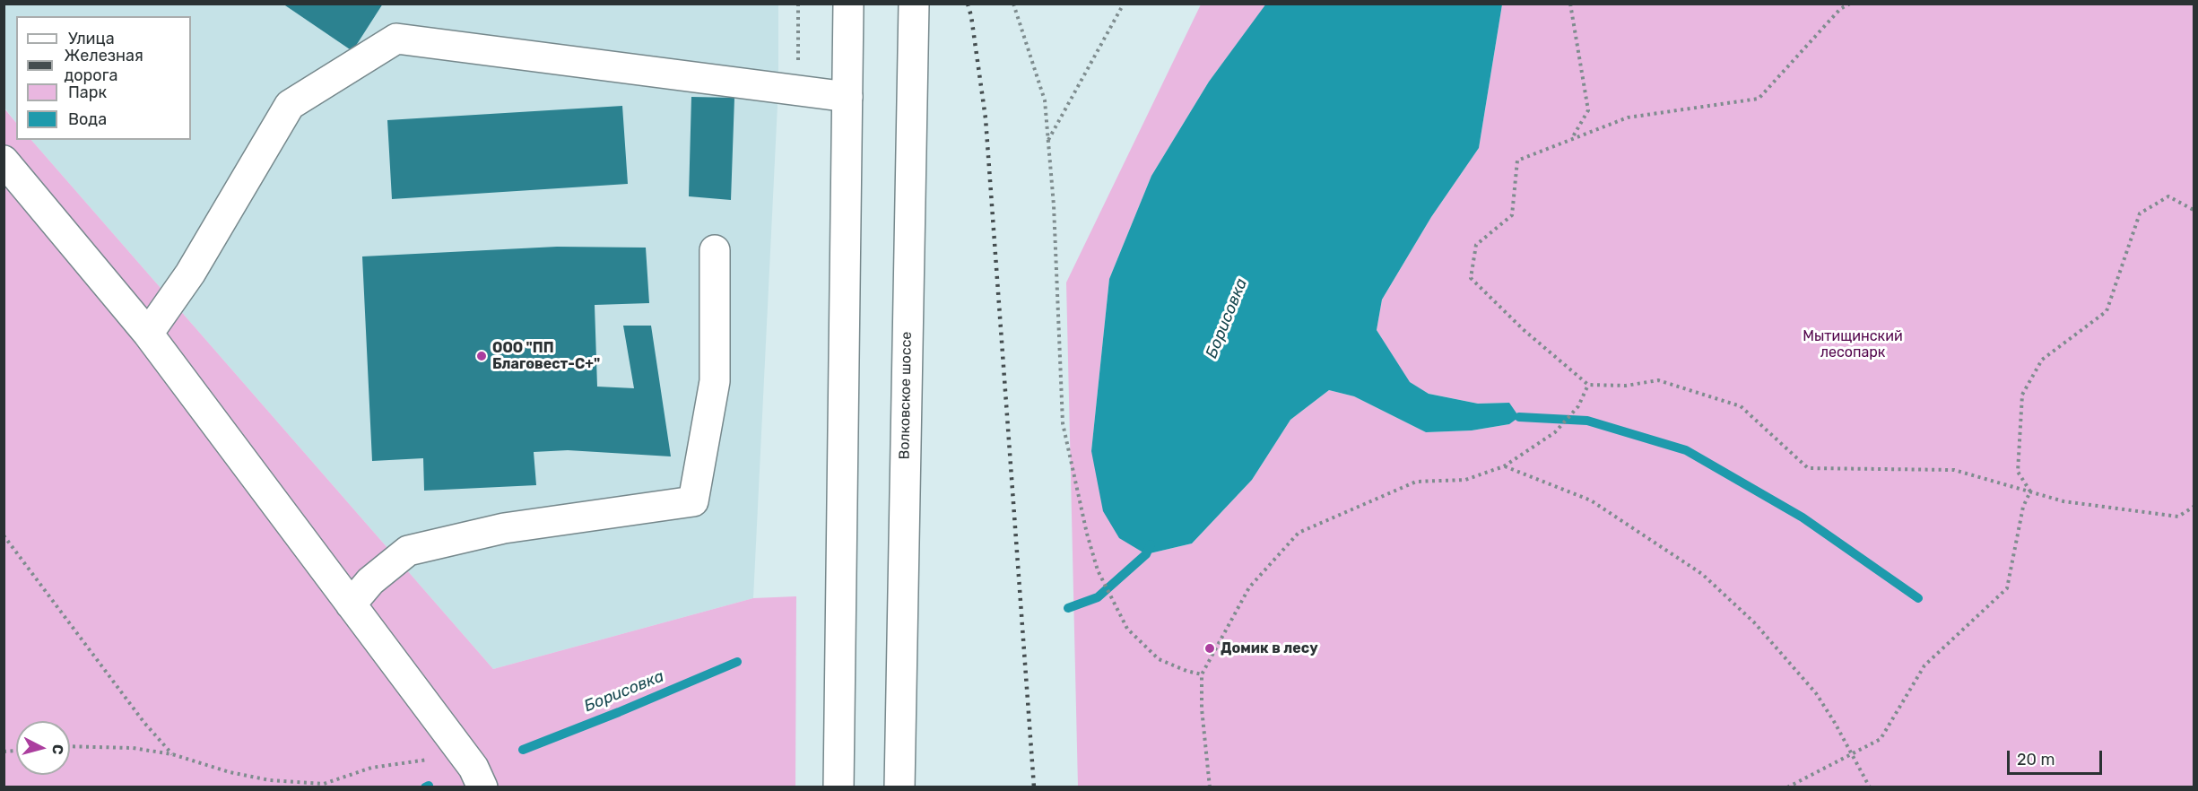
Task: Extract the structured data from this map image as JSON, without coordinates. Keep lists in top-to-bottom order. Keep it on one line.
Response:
{"streets":{"main road":["Волковское шоссе"]},"water":["Борисовка"],"parks":["Мытищинский лесопарк"],"places":["ООО \"ПП Благовест-С+\"","Домик в лесу"],"legend":["Улица","Железная дорога","Парк","Вода"],"scale_bar":"20 m","north":"right"}
